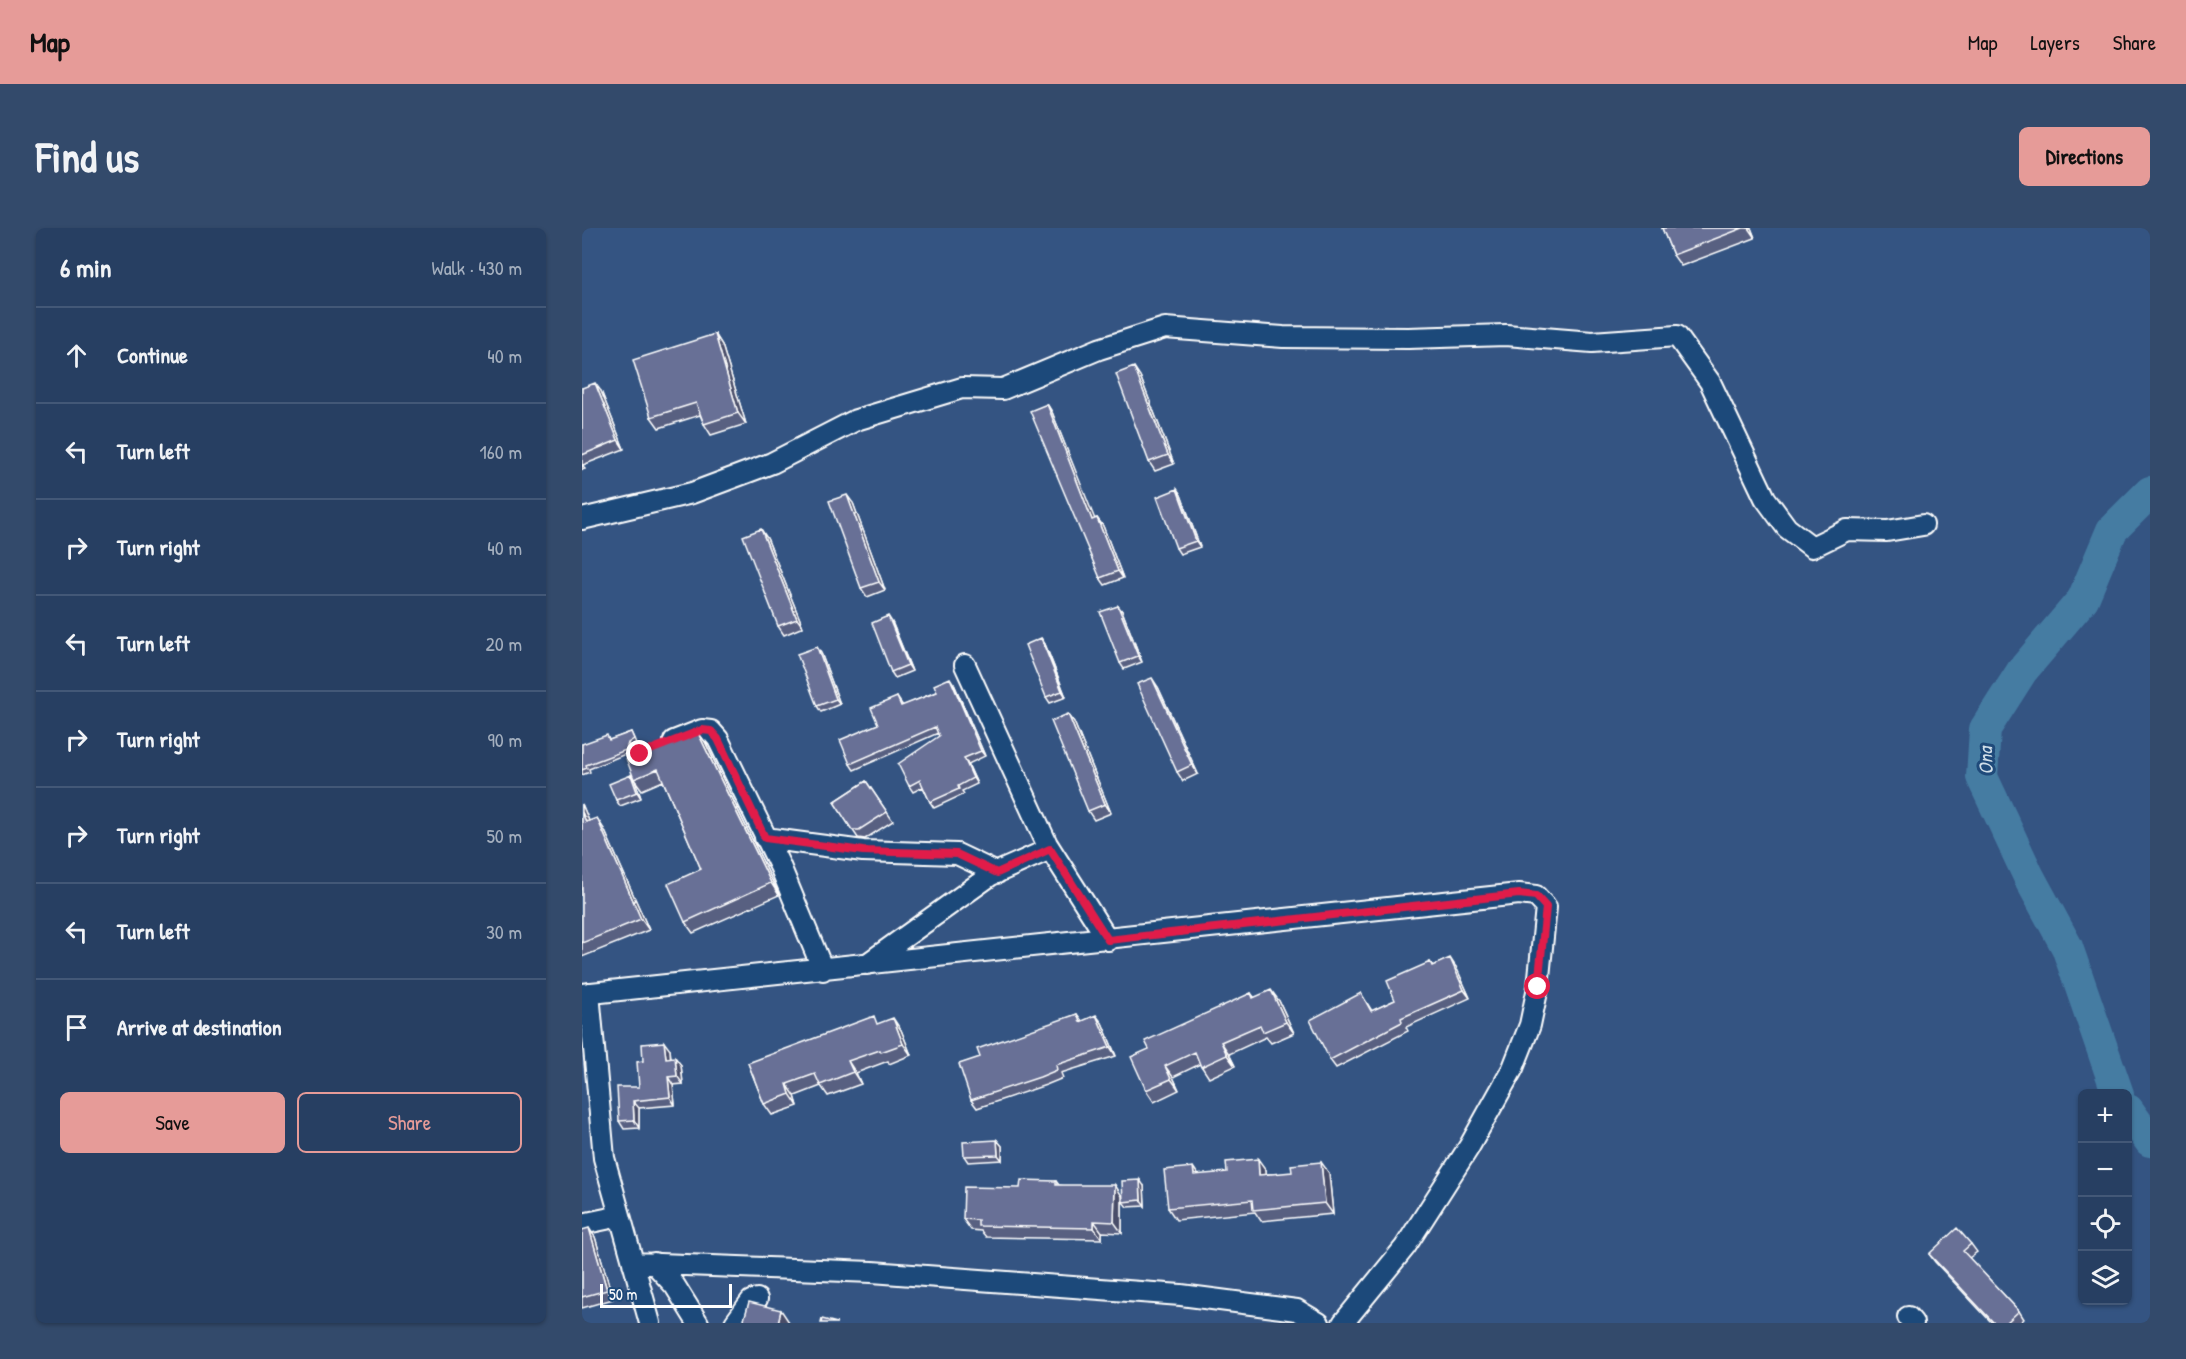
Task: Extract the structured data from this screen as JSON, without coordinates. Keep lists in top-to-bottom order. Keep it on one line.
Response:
{"water":["Ona"],"scale_bar":"50 m","page":{"header":"Map","nav":["Map","Layers","Share"],"buttons":["Directions",["Save","Share"]],"title":"Find us","heading":["6 min","Walk · 430 m"],"list":[["Continue","40 m"],["Turn left","160 m"],["Turn right","40 m"],["Turn left","20 m"],["Turn right","90 m"],["Turn right","50 m"],["Turn left","30 m"],"Arrive at destination"],"map_buttons":["+","−"],"scale":"50 m"}}
